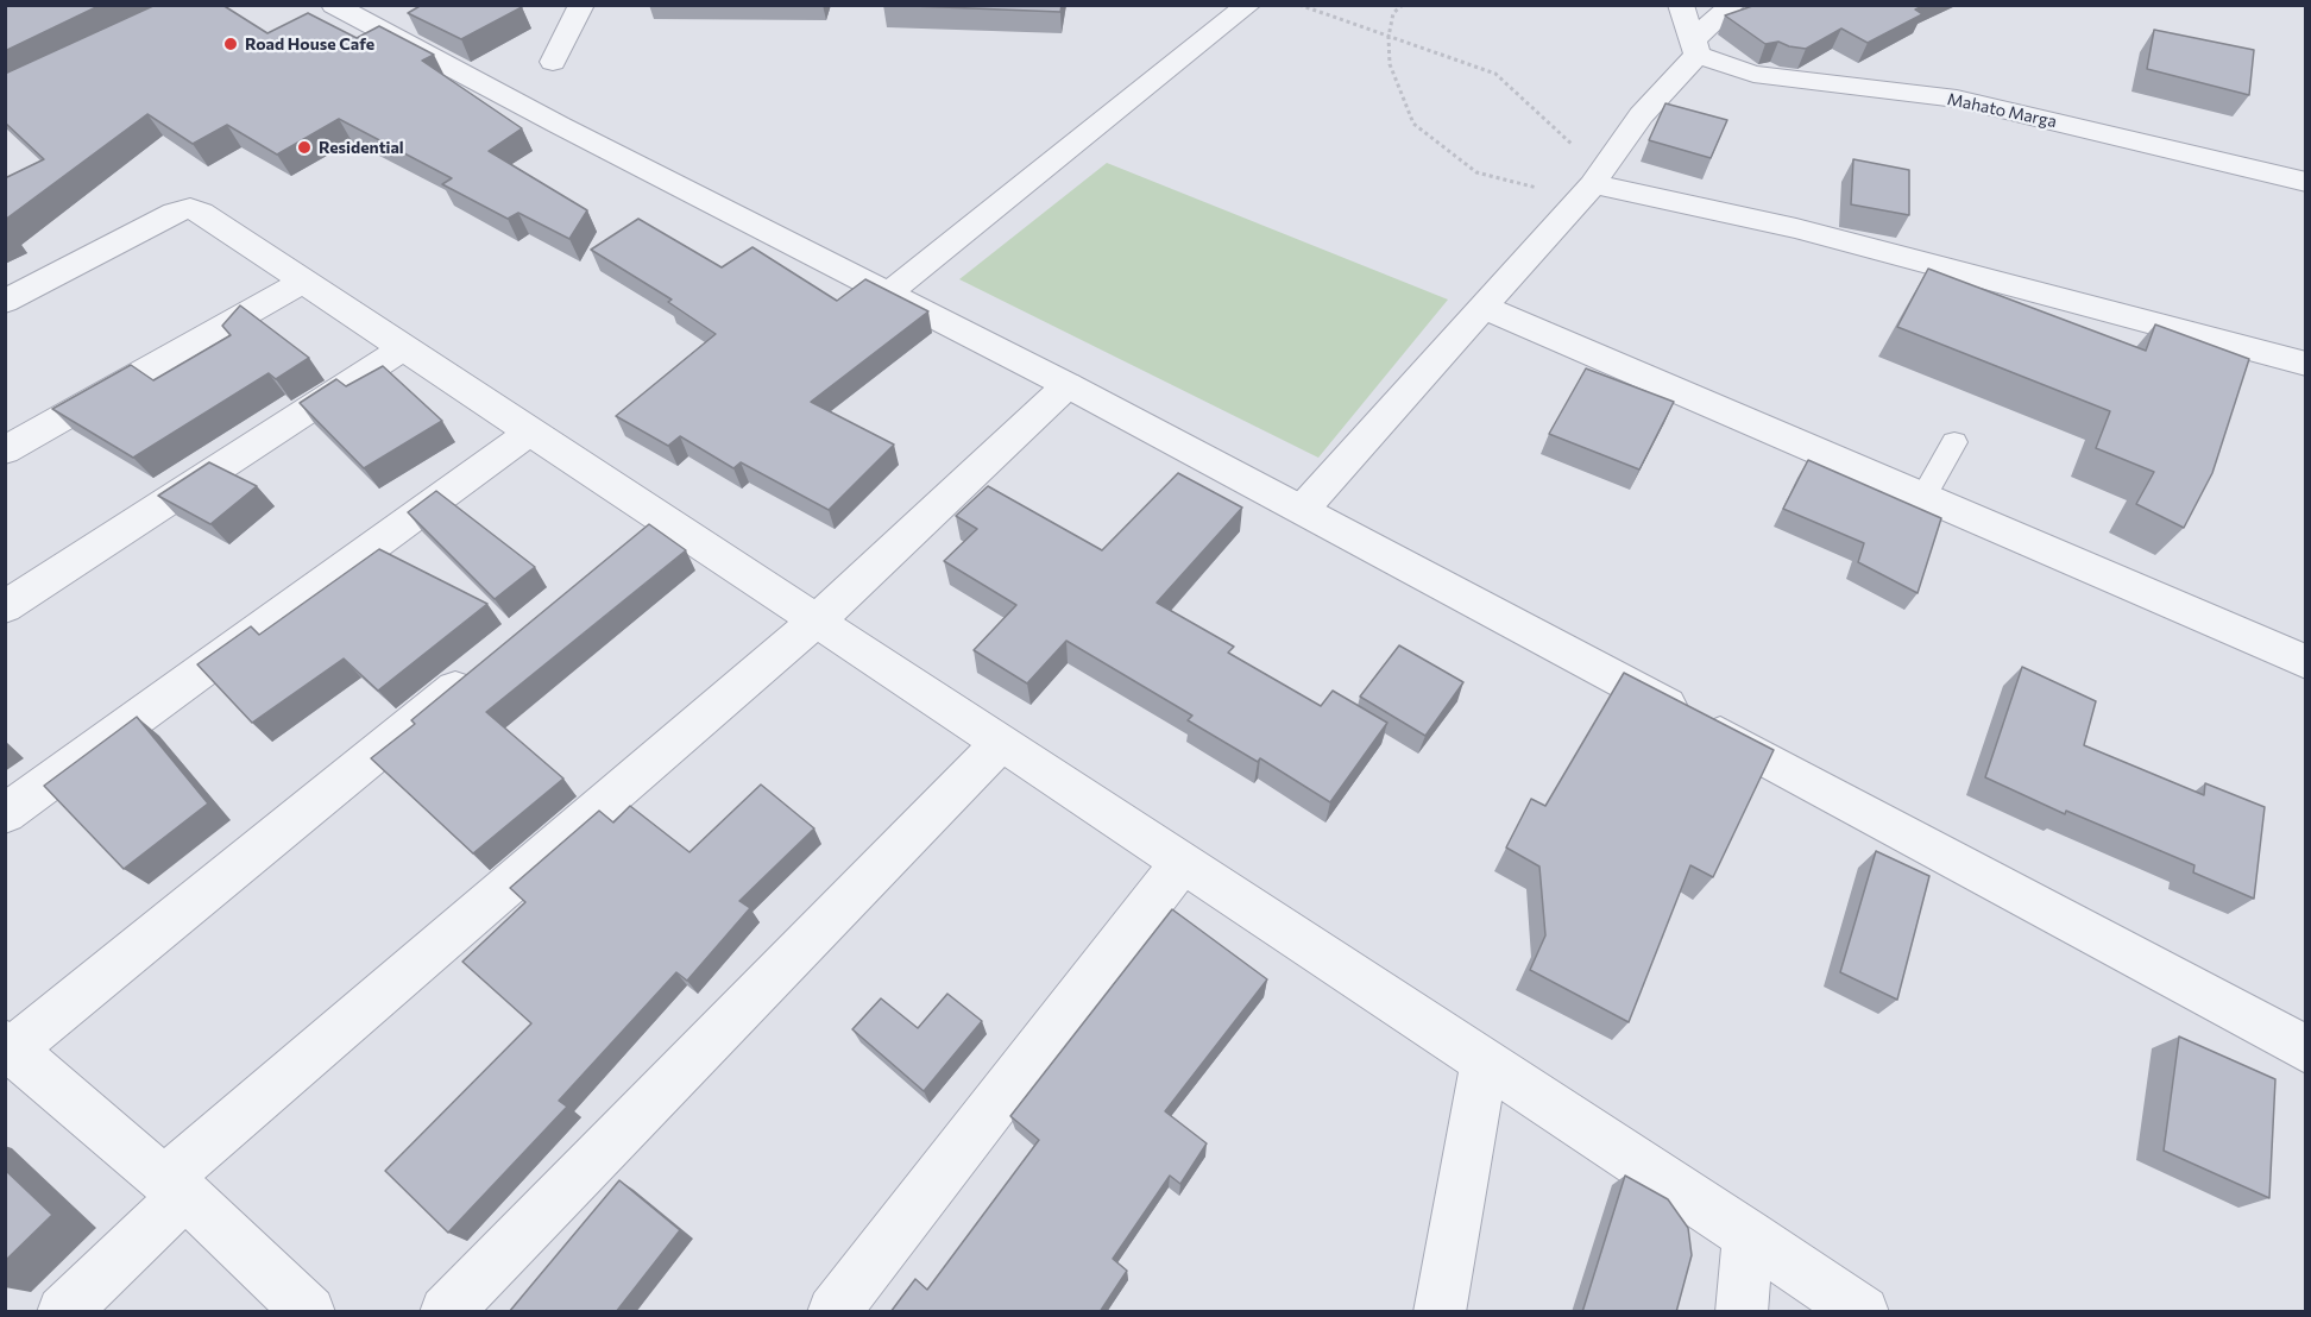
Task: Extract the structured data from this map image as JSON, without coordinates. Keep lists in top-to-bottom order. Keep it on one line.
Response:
{"streets":{"street":["Mahato Marga"]},"places":["Road House Cafe","Residential"]}
